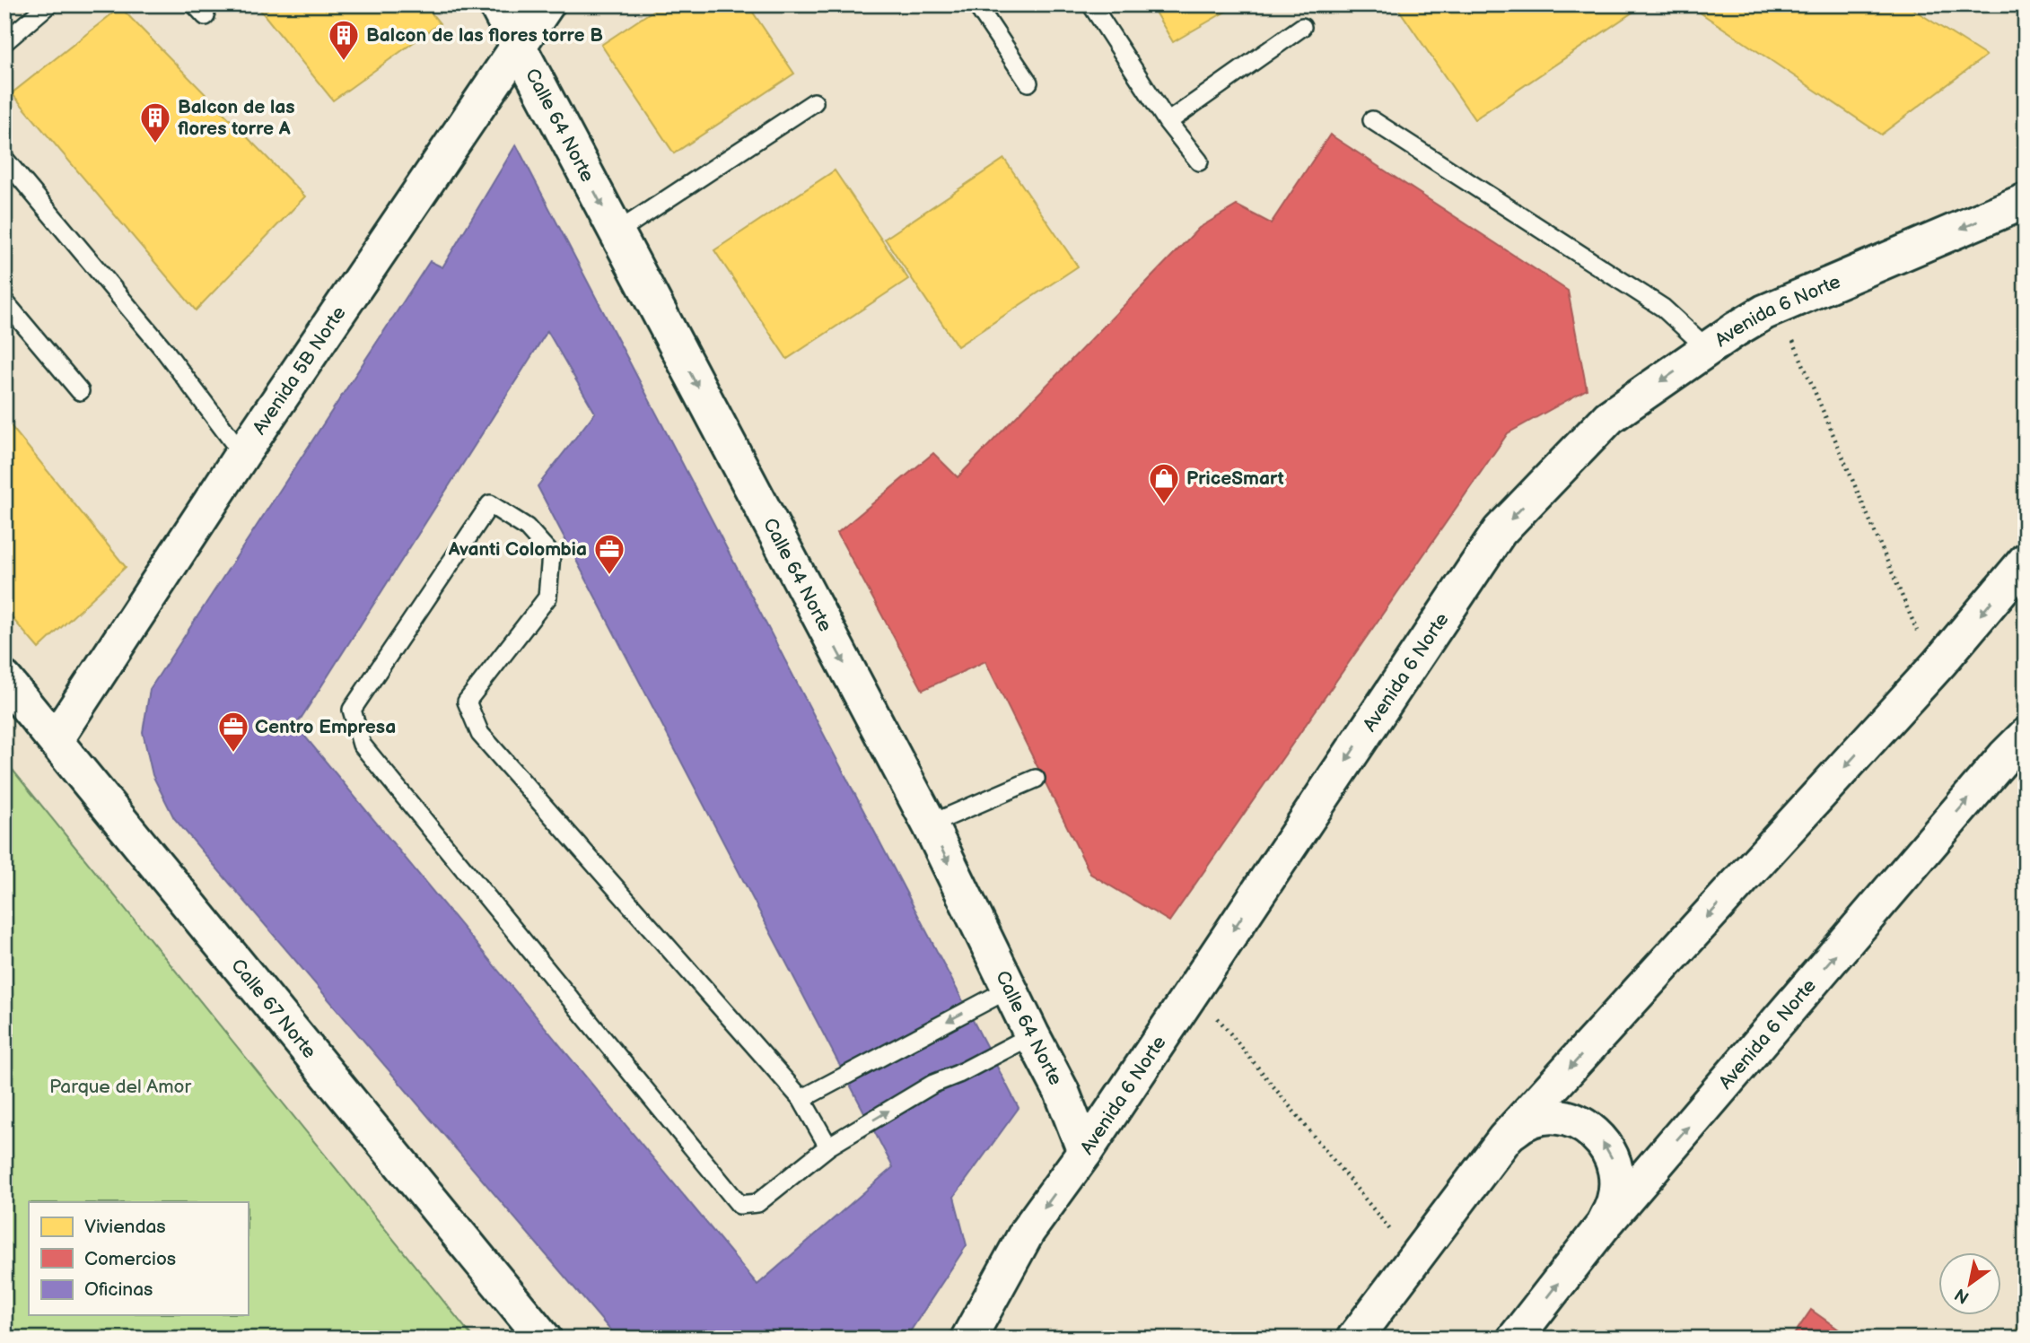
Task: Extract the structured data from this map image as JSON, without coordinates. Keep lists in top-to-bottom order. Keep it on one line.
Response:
{"streets":{"street":["Calle 64 Norte","Avenida 6 Norte","Avenida 5B Norte","Calle 67 Norte"]},"crossings":[["Calle 64 Norte","Avenida 6 Norte"],["Calle 64 Norte","Avenida 5B Norte"],["Avenida 5B Norte","Calle 67 Norte"]],"one_way":["Calle 64 Norte"],"parks":["Parque del Amor"],"places":{"building":["Balcon de las flores torre B","Balcon de las flores torre A"],"shop":["PriceSmart"],"office":["Avanti Colombia","Centro Empresa"]},"legend":["Viviendas","Comercios","Oficinas"],"north":"bottom left"}
